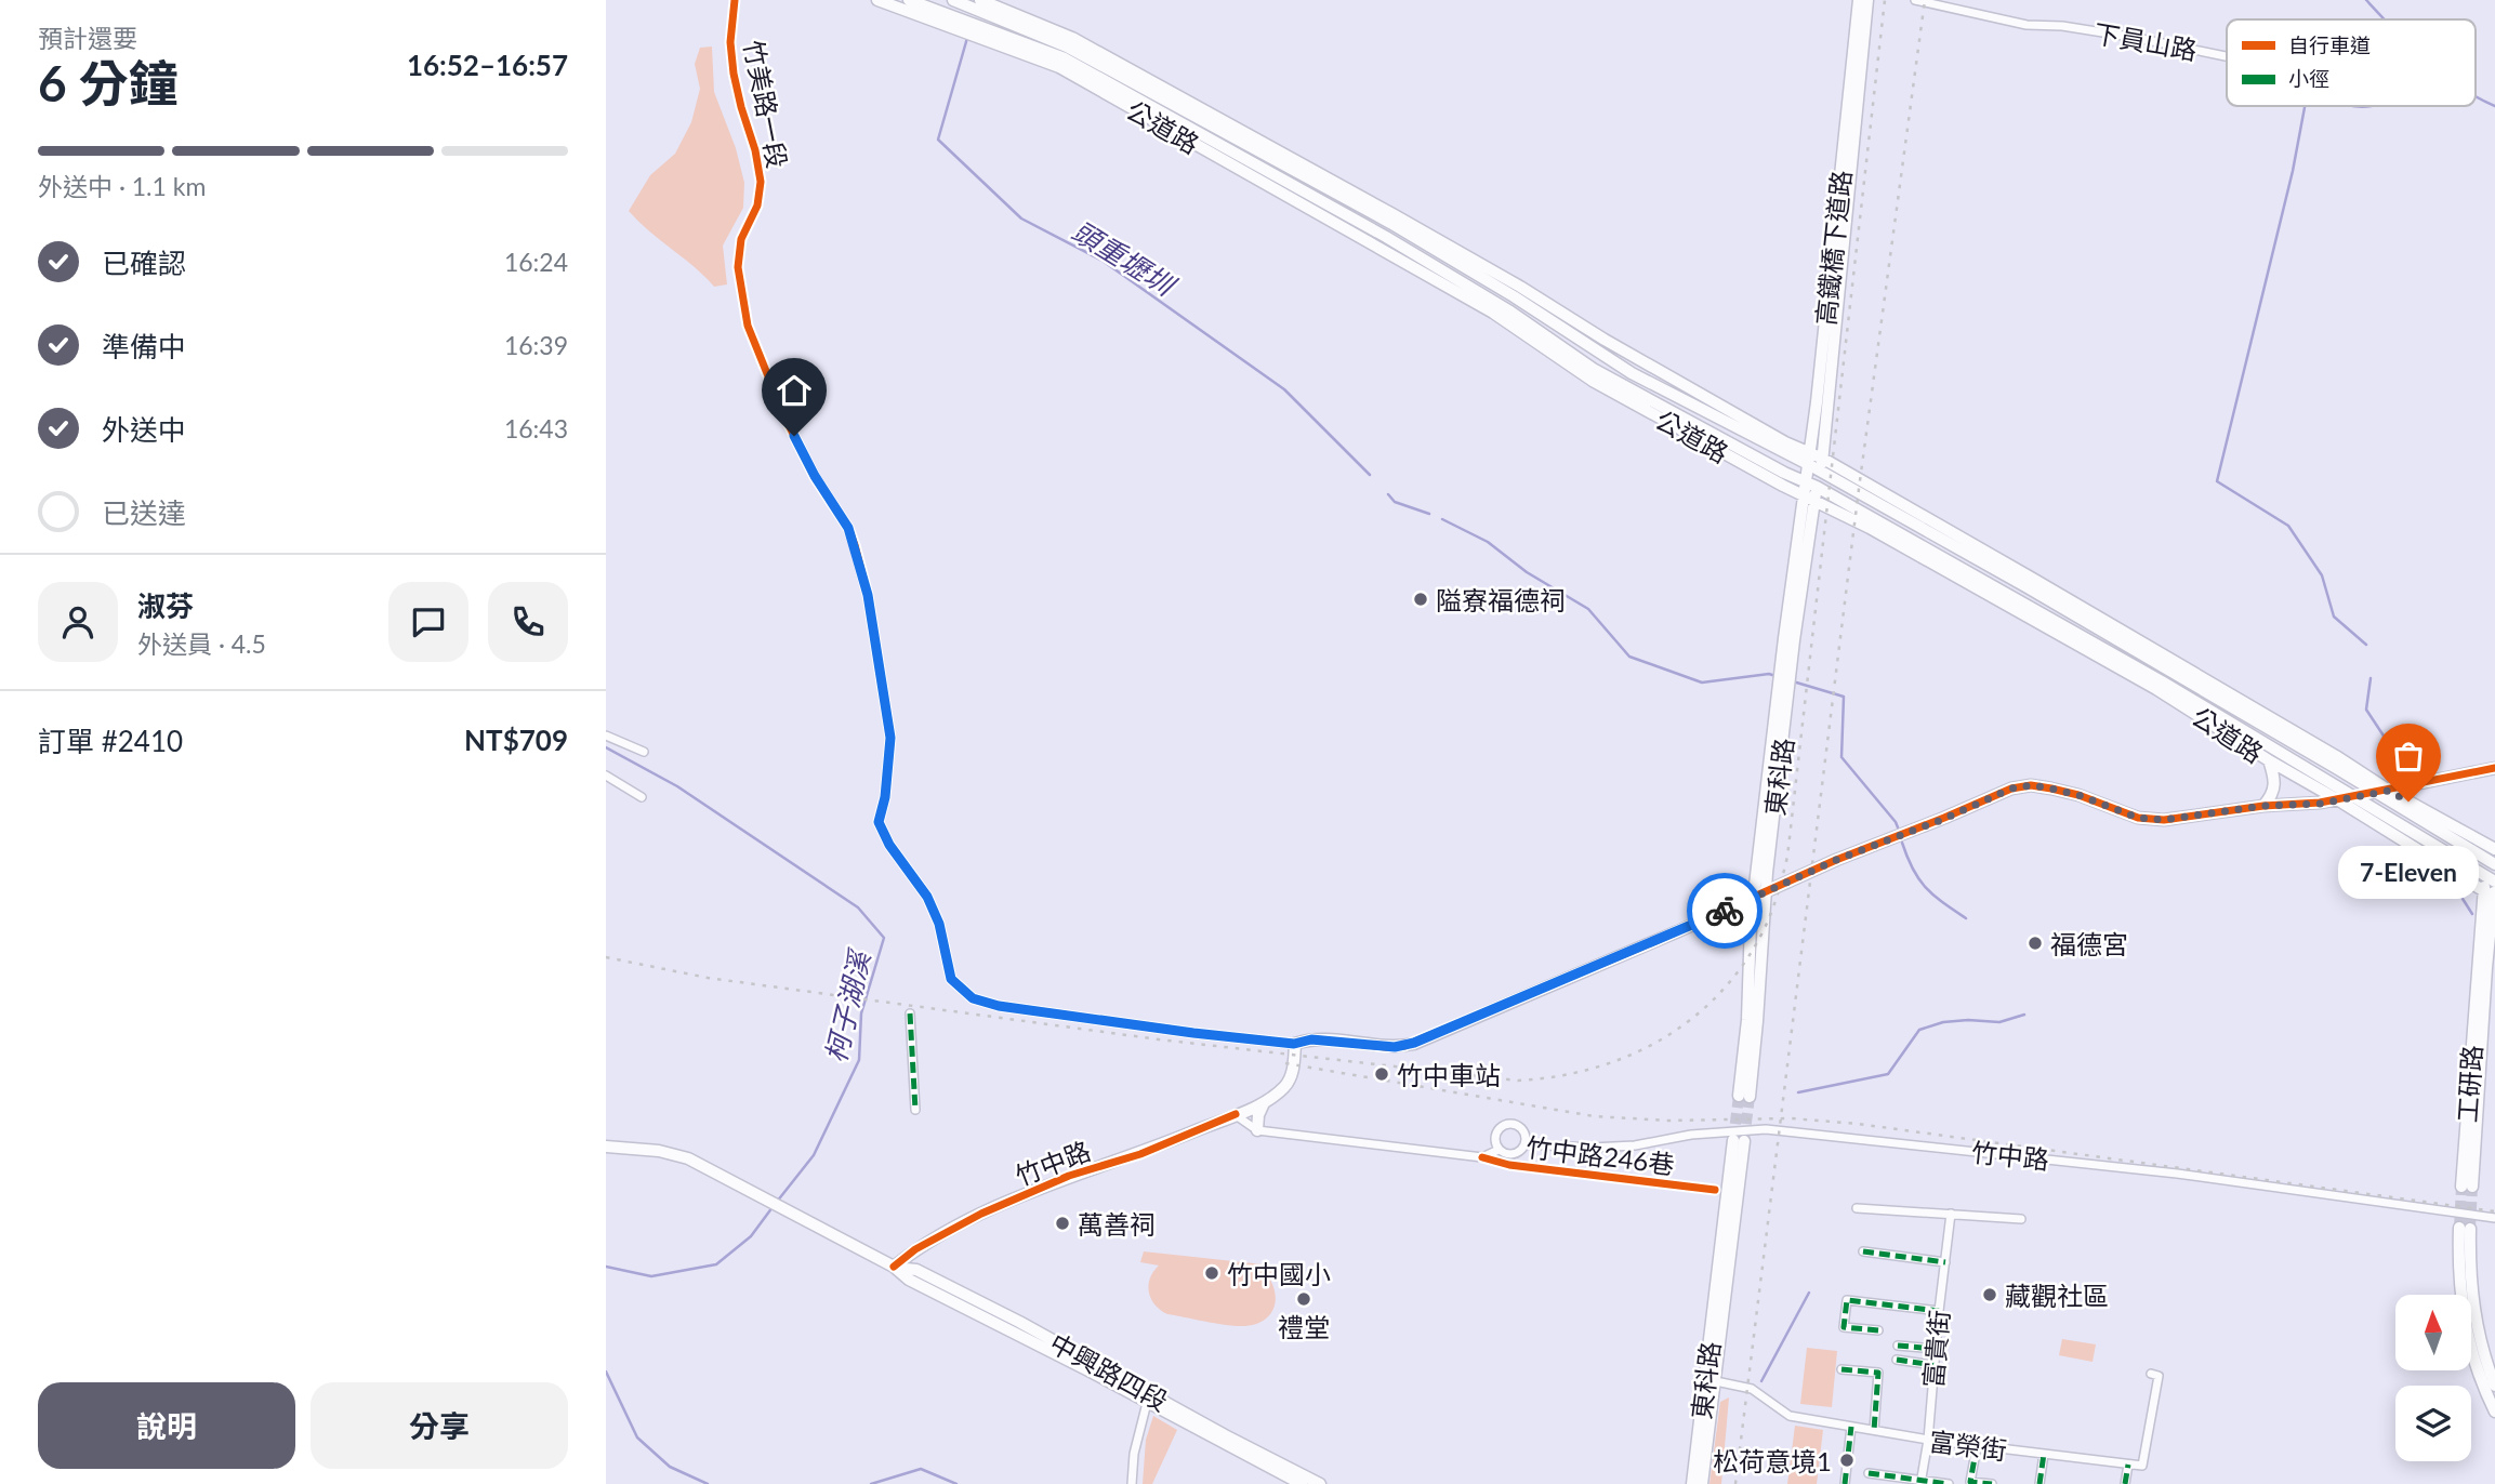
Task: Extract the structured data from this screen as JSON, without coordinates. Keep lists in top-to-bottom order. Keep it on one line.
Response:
{"streets":{"street":["下員山路","竹美路一段","公道路","高鐵橋下道路","東科路","工研路","竹中路246巷","竹中路","富貴街","中興路四段","富榮街"]},"crossings":[["竹美路一段","竹中路"],["公道路","高鐵橋下道路"],["公道路","東科路"],["公道路","工研路"],["高鐵橋下道路","東科路"],["東科路","富榮街"],["竹中路","中興路四段"],["富貴街","富榮街"]],"water":["頭重壢圳","柯子湖溪"],"places":["隘寮福德祠","7-Eleven","福德宮","竹中車站","萬善祠","竹中國小","藏觀社區","禮堂","松荷意境1"],"legend":["自行車道","小徑"],"north":"top","page":{"heading":["6 分鐘","預計還要","16:52–16:57"],"panel":["淑芬","外送員 · 4.5","訂單 #2410","NT$709"],"bar":"外送中 · 1.1 km","list":[["已確認","16:24"],["準備中","16:39"],["外送中","16:43"],"已送達"],"bubble":"7-Eleven","buttons":["說明","分享"]}}
